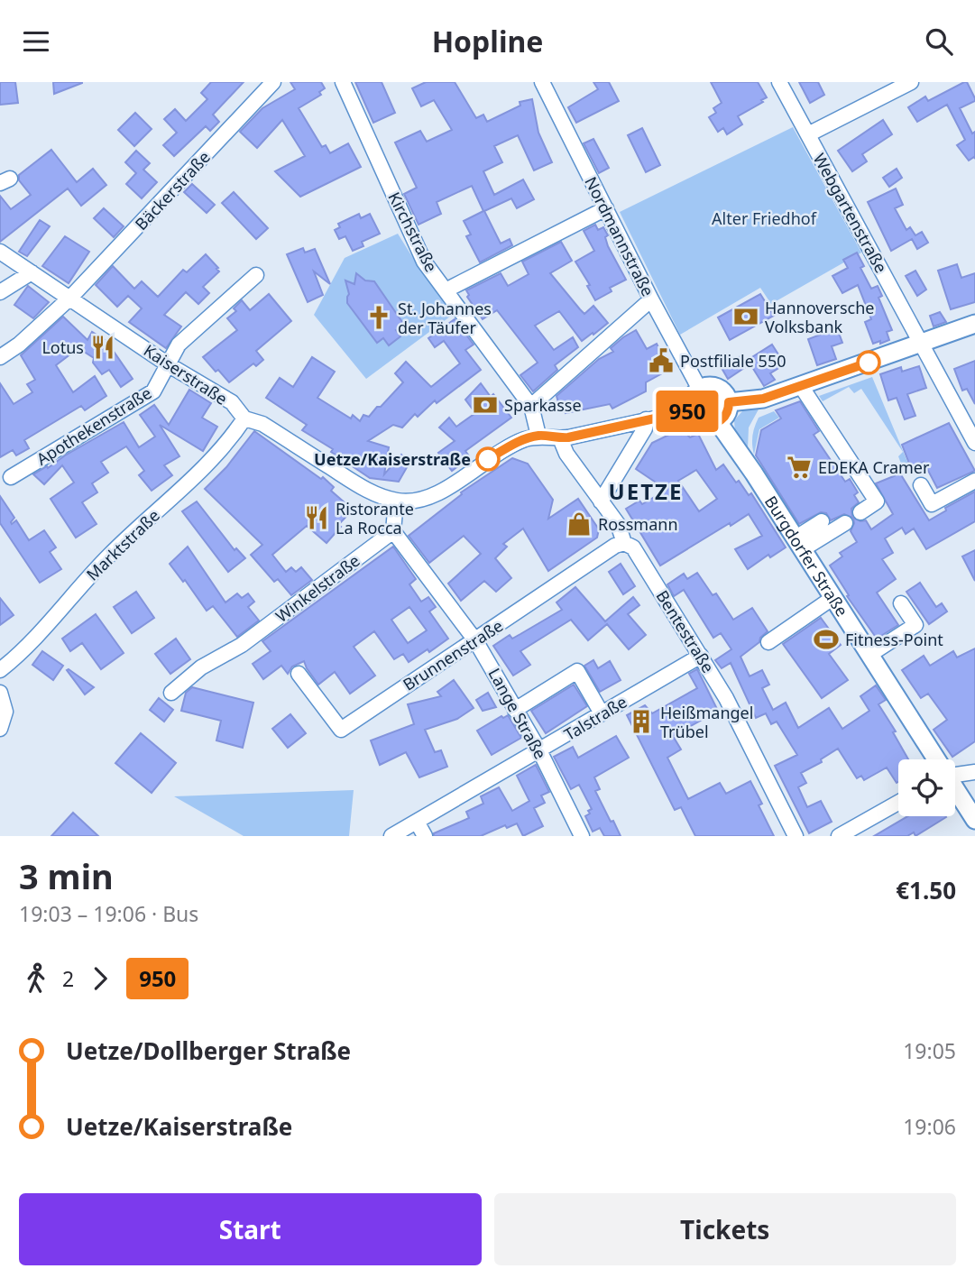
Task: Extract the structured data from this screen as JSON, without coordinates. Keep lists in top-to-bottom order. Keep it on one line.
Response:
{"streets":{"main road":["Burgdorfer Straße"],"street":["Bäckerstraße","Webgartenstraße","Kirchstraße","Nordmannstraße","Kaiserstraße","Apothekenstraße","Marktstraße","Winkelstraße","Bentestraße","Brunnenstraße","Lange Straße","Talstraße"]},"crossings":[["Bäckerstraße","Kaiserstraße"],["Kirchstraße","Kaiserstraße"],["Nordmannstraße","Kaiserstraße"],["Nordmannstraße","Burgdorfer Straße"],["Kaiserstraße","Apothekenstraße"],["Kaiserstraße","Marktstraße"],["Kaiserstraße","Burgdorfer Straße"],["Kaiserstraße","Bentestraße"],["Winkelstraße","Lange Straße"],["Bentestraße","Brunnenstraße"],["Bentestraße","Talstraße"],["Brunnenstraße","Lange Straße"],["Lange Straße","Talstraße"]],"districts":["UETZE"],"parks":["Alter Friedhof"],"places":{"bank":["Hannoversche Volksbank","Sparkasse"],"church":["St. Johannes der Täufer"],"restaurant":["Lotus","Ristorante La Rocca"],"public building":["Postfiliale 550"],"other":["Uetze/Kaiserstraße"],"supermarket":["EDEKA Cramer"],"shop":["Rossmann"],"sports":["Fitness-Point"],"building":["Heißmangel Trübel"]},"lines":["bus line 950"],"page":{"header":"Hopline","on_map":"950","heading":["3 min","19:03 – 19:06 · Bus","€1.50"],"legs":["2","950"],"list":[{"name":"Uetze/Dollberger Straße","value":"19:05"},{"name":"Uetze/Kaiserstraße","value":"19:06"}],"buttons":["Start","Tickets"]}}
